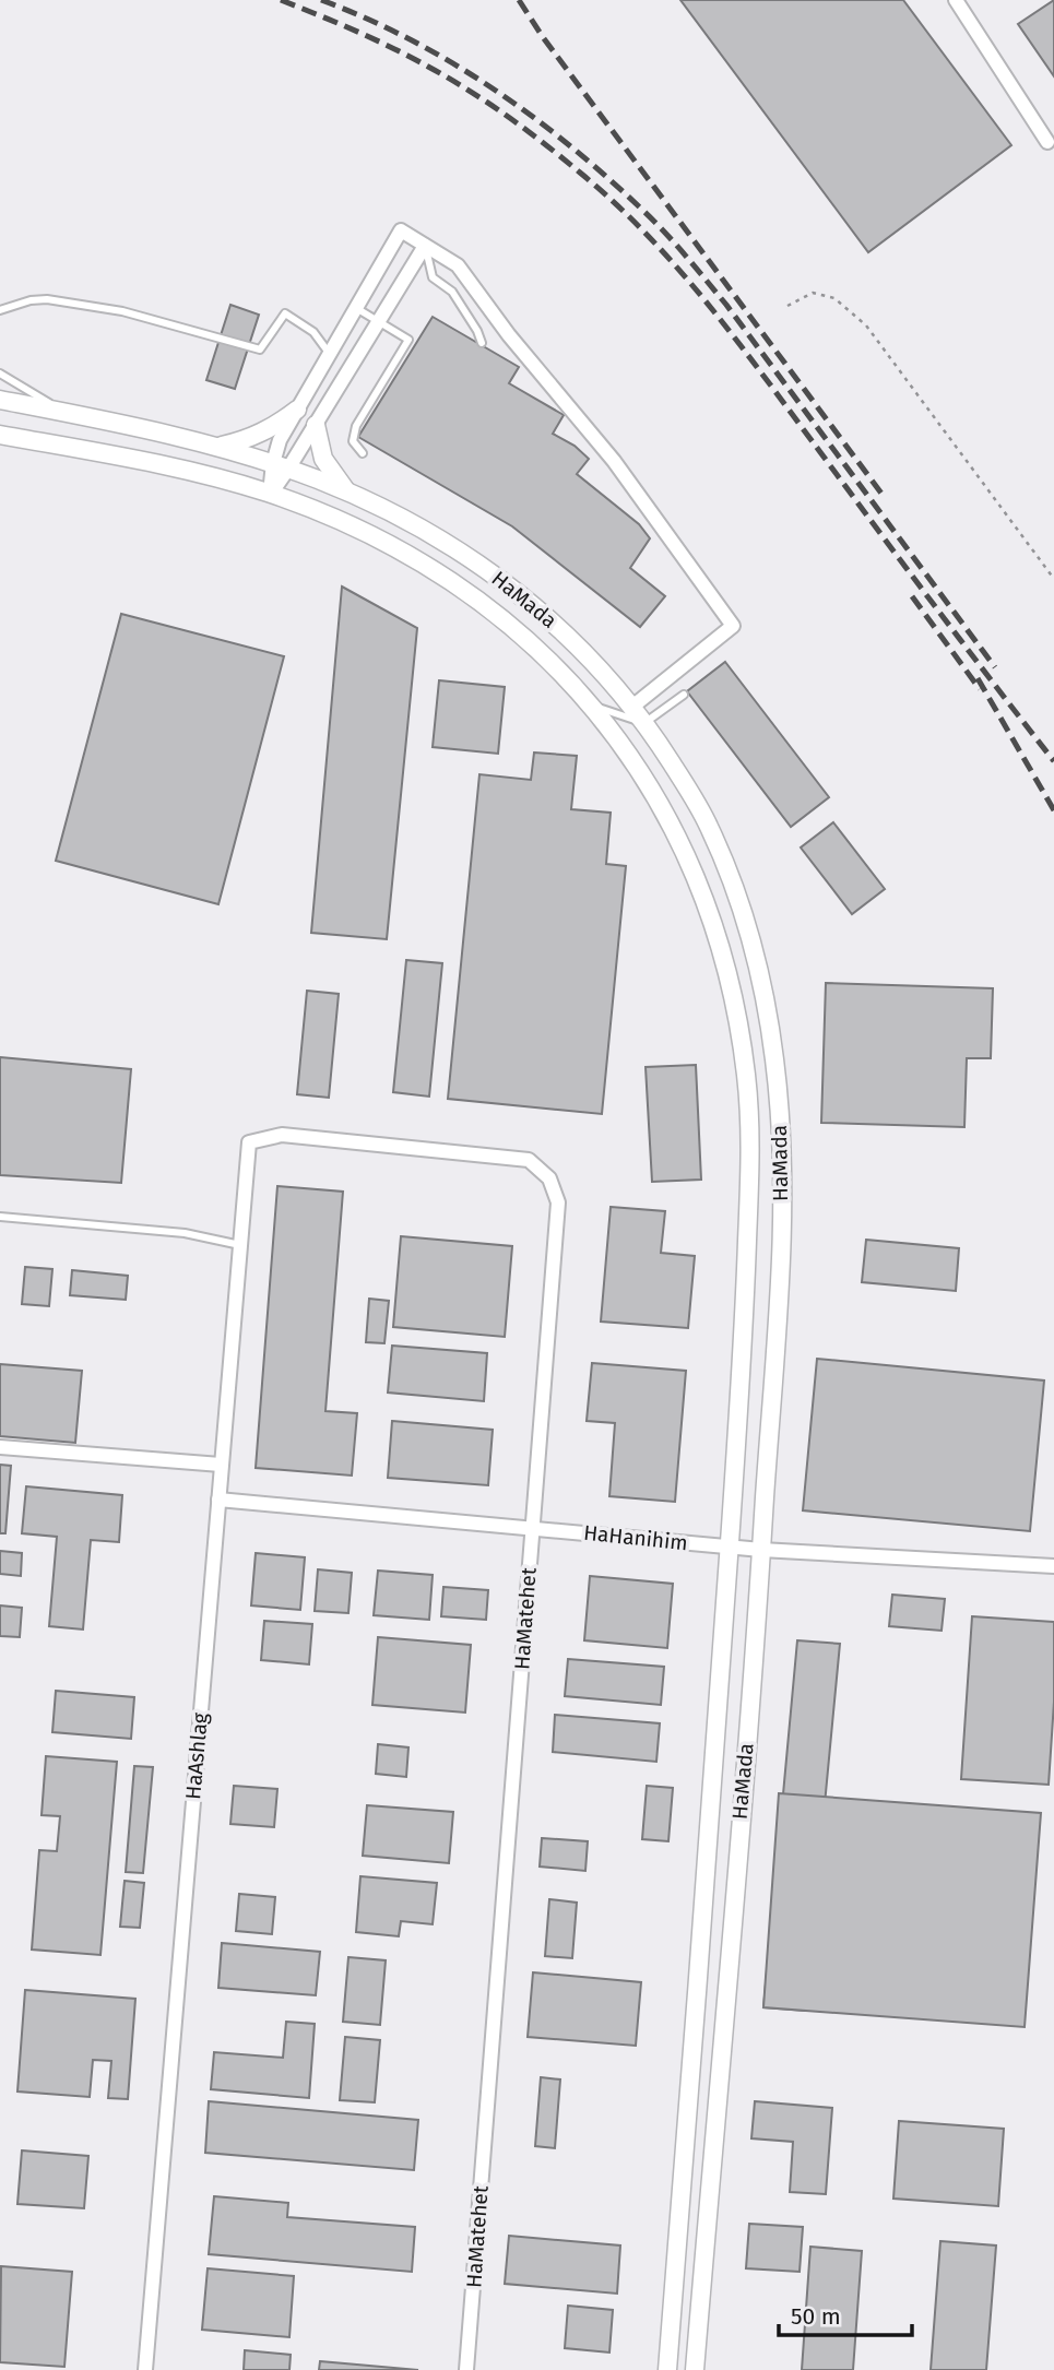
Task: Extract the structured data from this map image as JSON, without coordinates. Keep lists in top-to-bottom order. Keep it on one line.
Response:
{"streets":{"street":["HaMada","HaHanihim","HaMatehet","HaAshlag"]},"crossings":[["HaMada","HaHanihim"],["HaHanihim","HaMatehet"],["HaHanihim","HaAshlag"],["HaMatehet","HaAshlag"]],"scale_bar":"50 m"}
